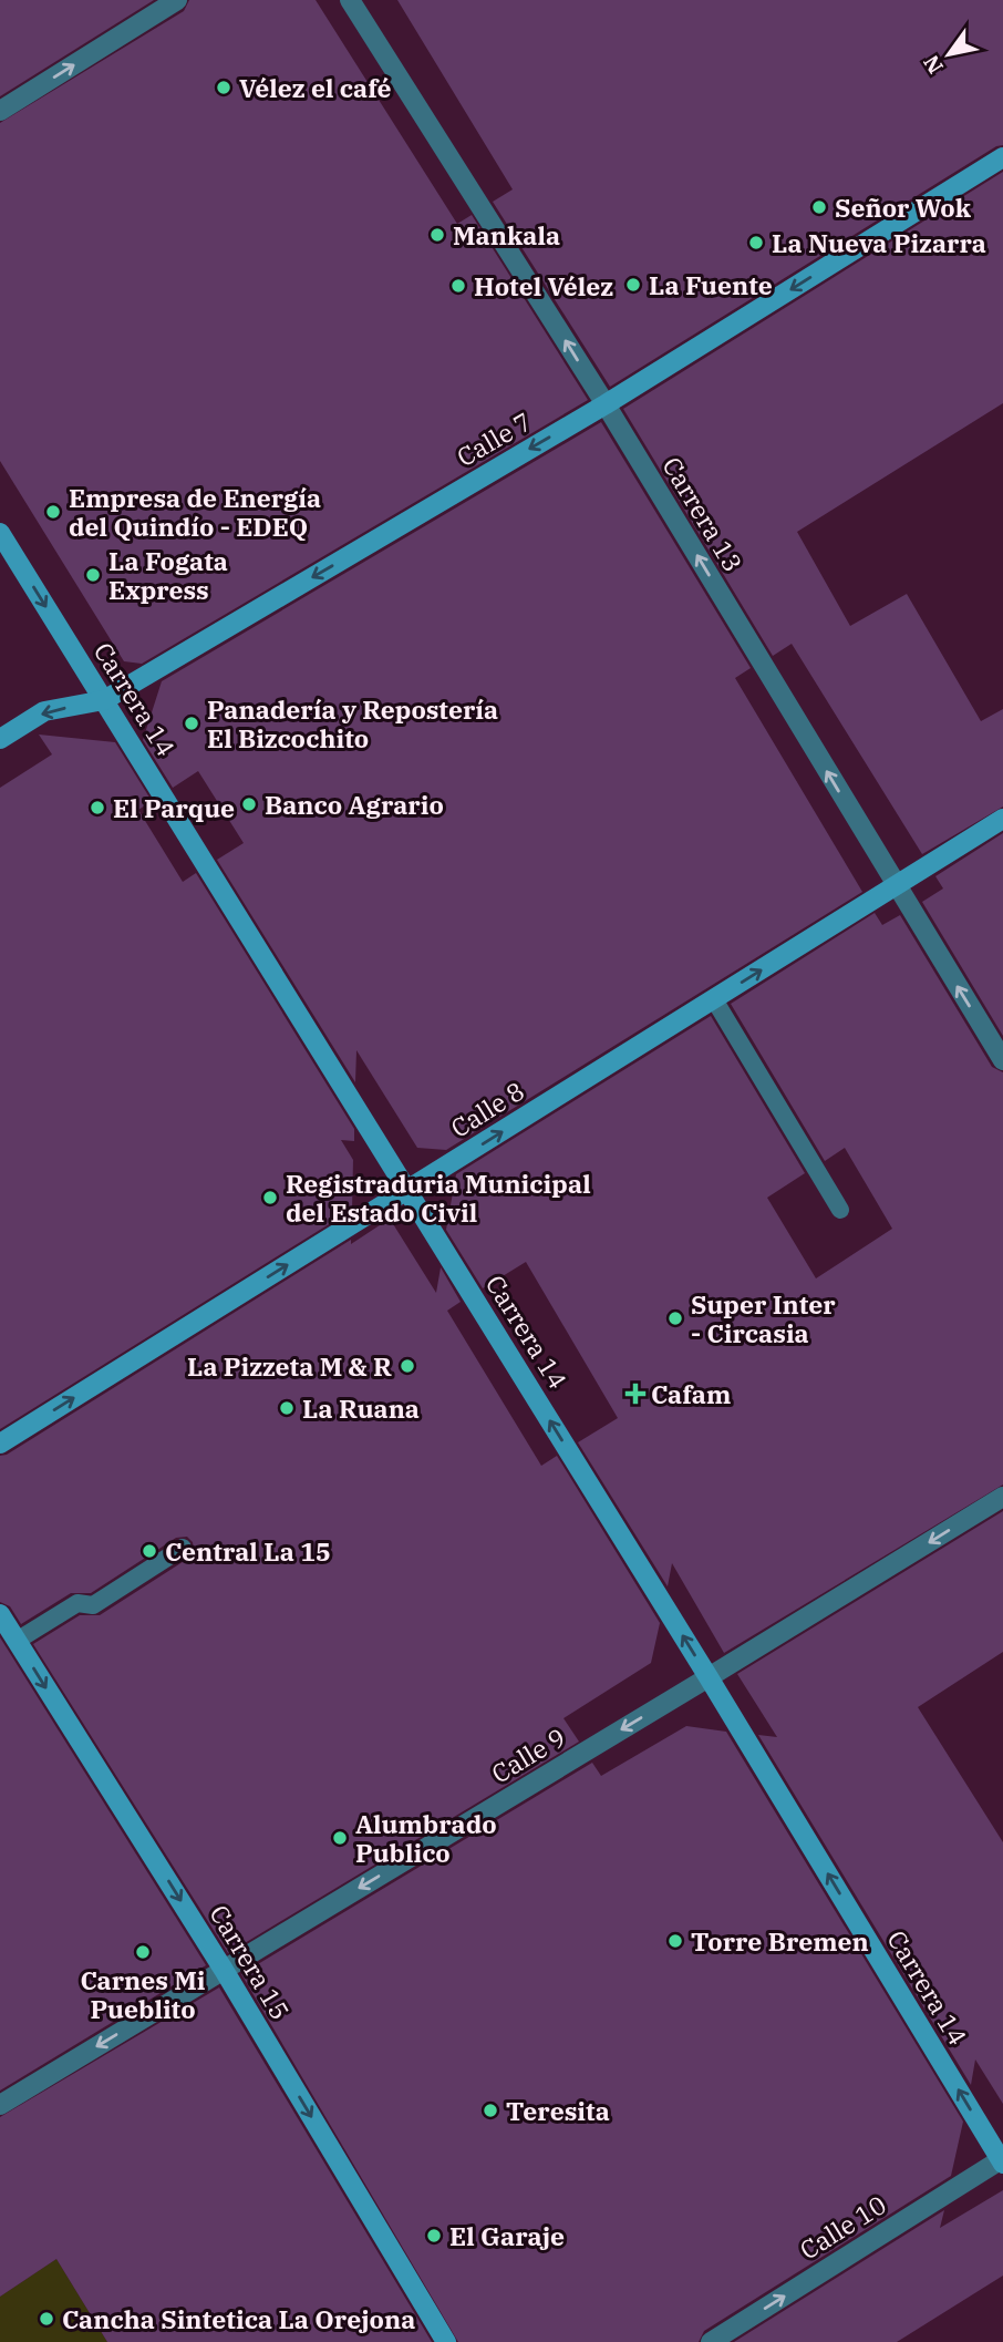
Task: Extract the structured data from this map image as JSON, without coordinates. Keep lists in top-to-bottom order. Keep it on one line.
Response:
{"streets":{"main road":["Calle 7","Carrera 14","Calle 8","Carrera 15"],"street":["Carrera 13","Calle 9","Calle 10"]},"crossings":[["Calle 7","Carrera 13"],["Calle 7","Carrera 14"],["Carrera 13","Calle 8"],["Carrera 14","Calle 8"],["Carrera 14","Calle 9"],["Carrera 14","Calle 10"],["Calle 9","Carrera 15"]],"one_way":["Calle 7","Carrera 13","Calle 8","Calle 9","Carrera 15","Calle 10"],"places":{"other":["Vélez el café","Señor Wok","Mankala","La Nueva Pizarra","La Fuente","Hotel Vélez","Empresa de Energía del Quindío - EDEQ","La Fogata Express","Panadería y Repostería El Bizcochito","Banco Agrario","El Parque","Registraduria Municipal del Estado Civil","Super Inter - Circasia","La Pizzeta M & R","La Ruana","Central La 15","Alumbrado Publico","Torre Bremen","Carnes Mi Pueblito","Teresita","El Garaje","Cancha Sintetica La Orejona"],"health":["Cafam"]},"north":"bottom left"}
